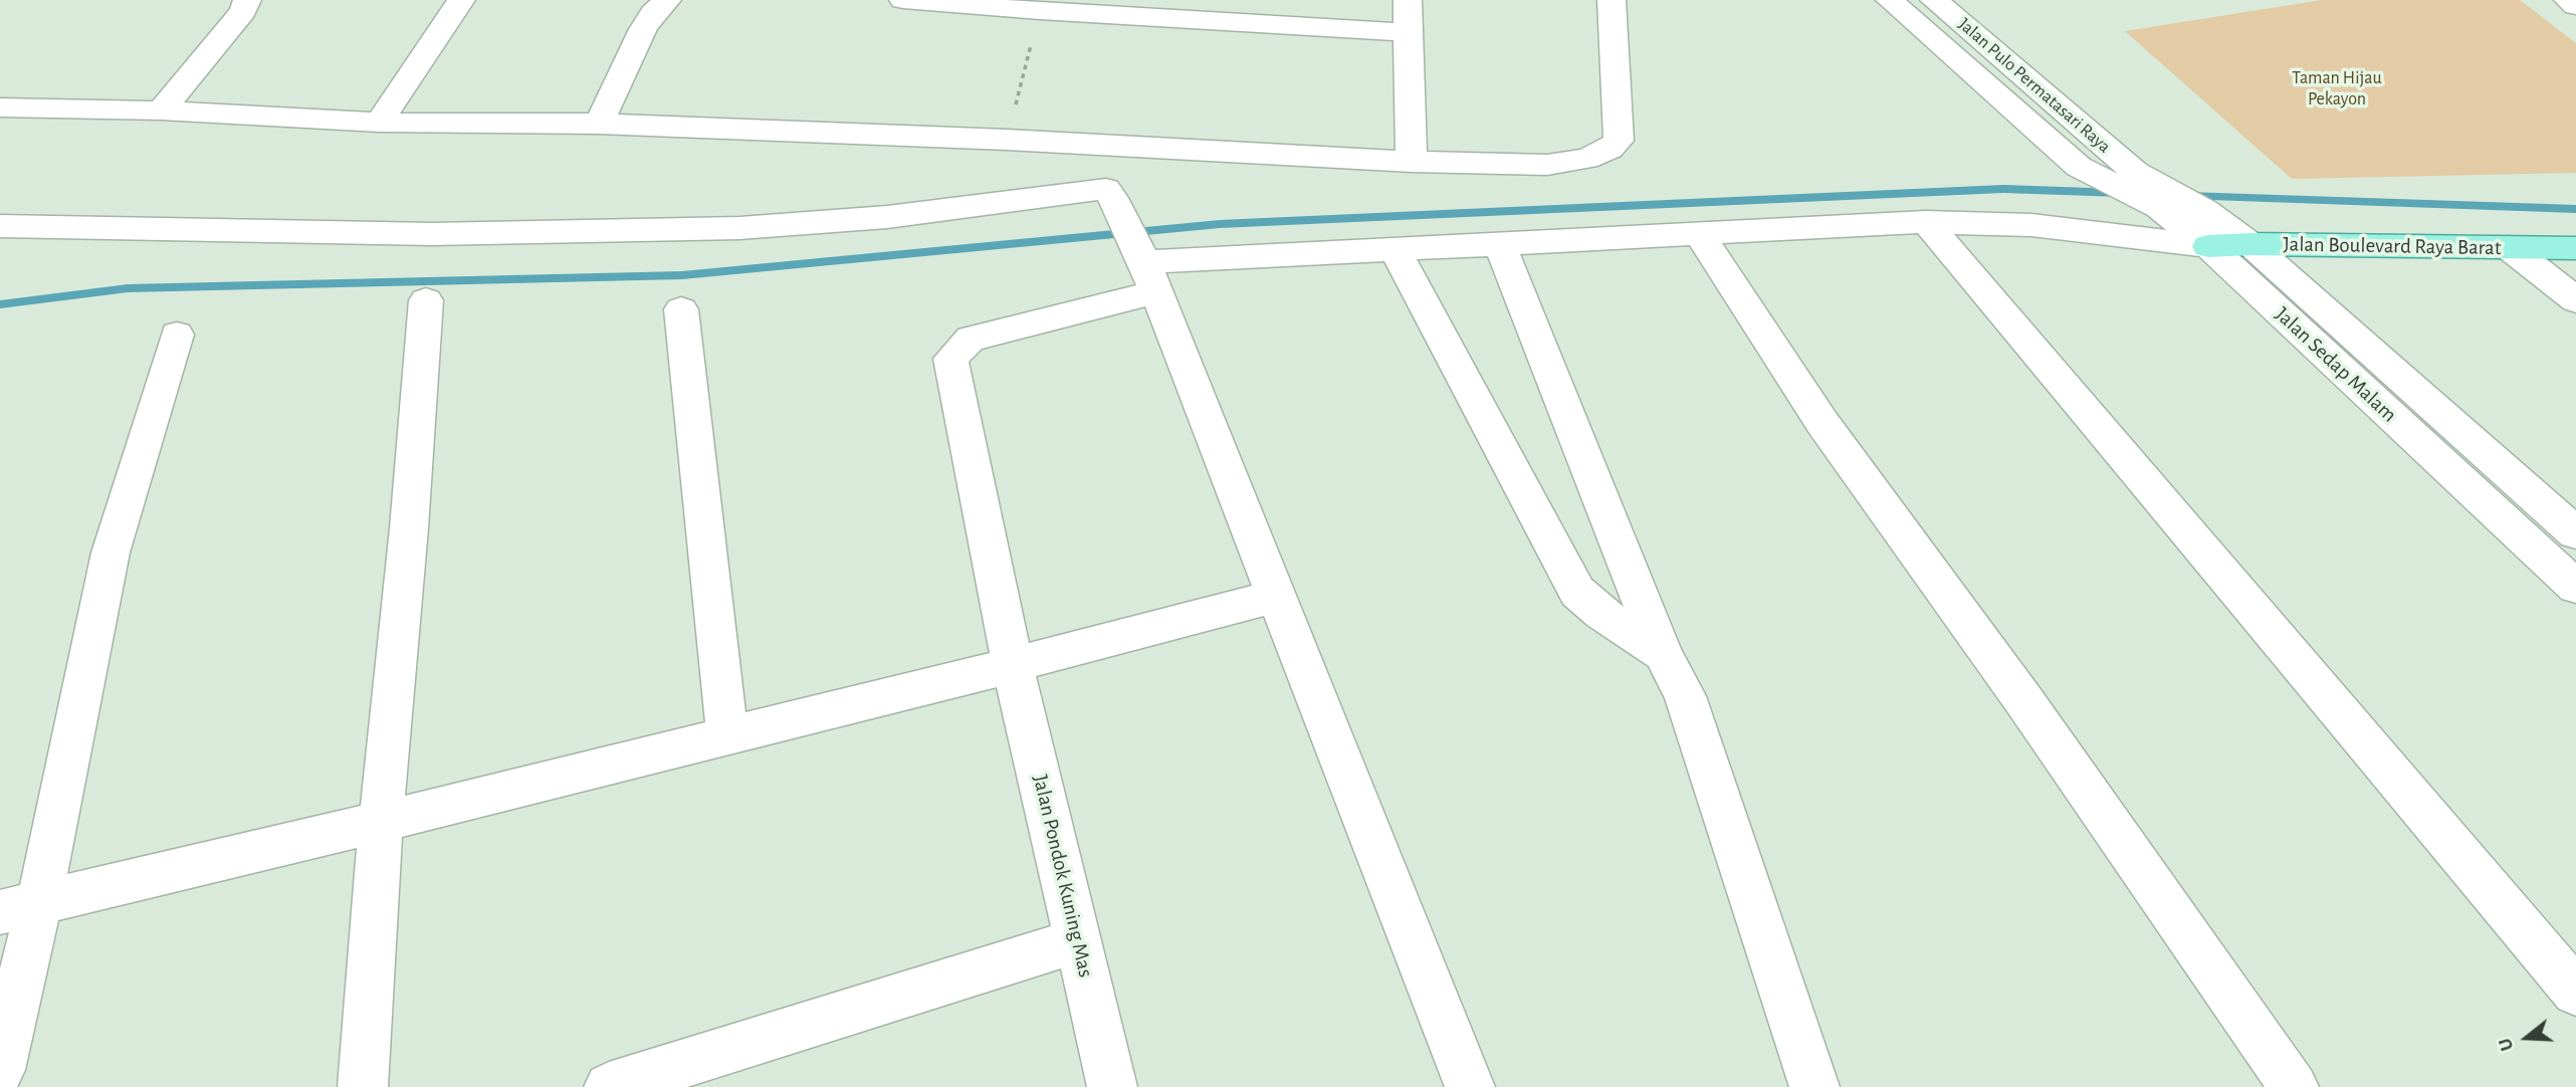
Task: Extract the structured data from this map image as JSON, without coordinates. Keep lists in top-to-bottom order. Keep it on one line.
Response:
{"streets":{"main road":["Jalan Boulevard Raya Barat"],"street":["Jalan Pulo Permatasari Raya","Jalan Sedap Malam","Jalan Pondok Kuning Mas"]},"crossings":[["Jalan Pulo Permatasari Raya","Jalan Sedap Malam"],["Jalan Boulevard Raya Barat","Jalan Sedap Malam"]],"parks":["Taman Hijau Pekayon"],"north":"left"}
